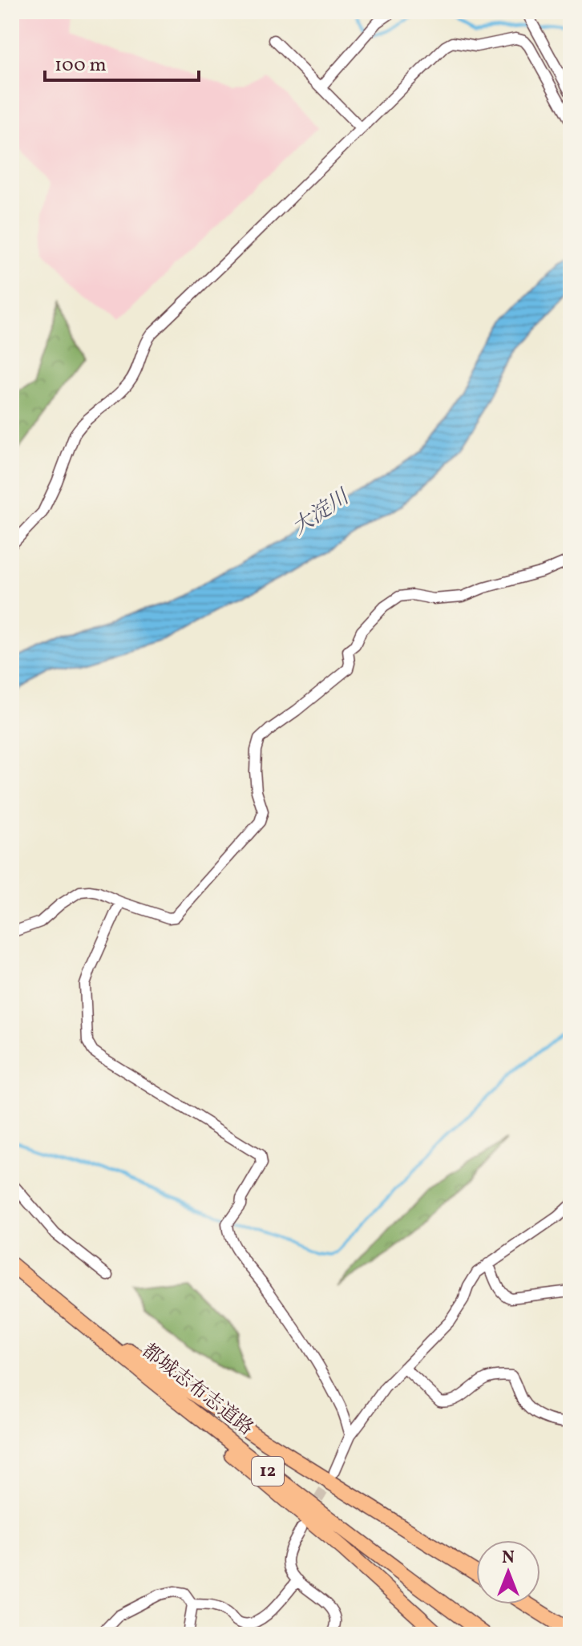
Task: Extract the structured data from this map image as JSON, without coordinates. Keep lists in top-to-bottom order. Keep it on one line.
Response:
{"streets":{"highway":["都城志布志道路","12"]},"water":["大淀川"],"scale_bar":"100 m","north":"top"}
